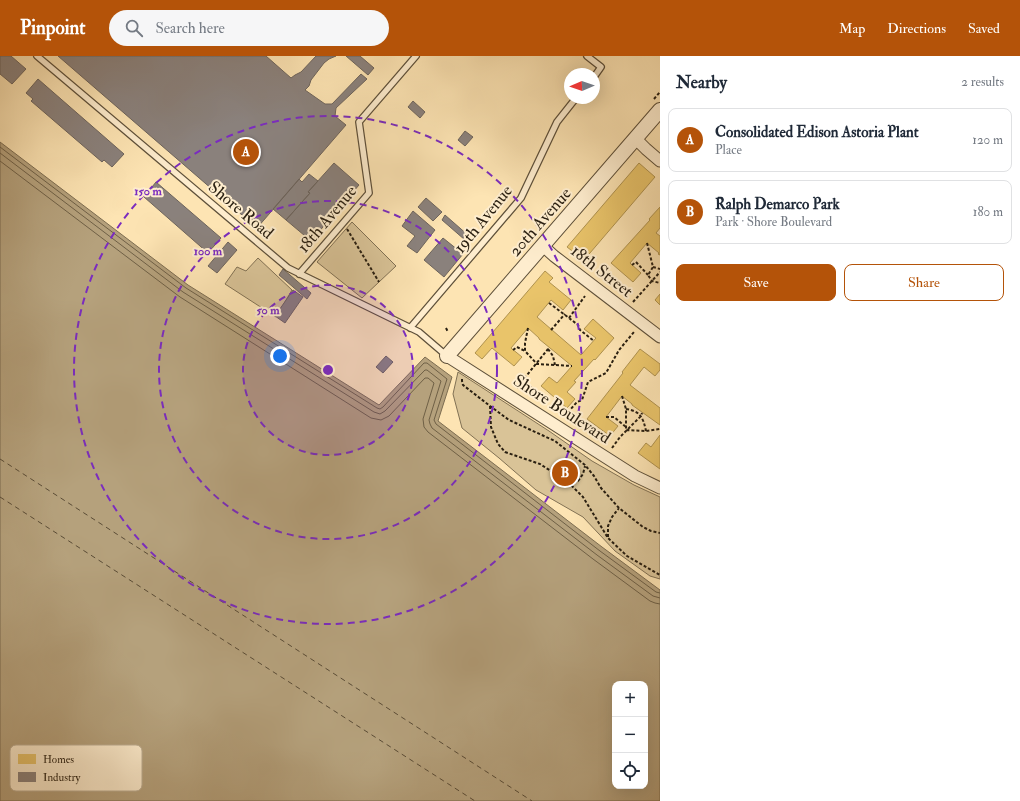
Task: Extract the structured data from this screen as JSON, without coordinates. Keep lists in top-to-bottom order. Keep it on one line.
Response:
{"streets":{"street":["20th Avenue","18th Street","Shore Boulevard"],"lane":["Shore Road","18th Avenue","19th Avenue"]},"crossings":[["Shore Road","18th Avenue"],["Shore Road","19th Avenue"],["Shore Road","20th Avenue"],["Shore Road","Shore Boulevard"],["20th Avenue","18th Street"],["20th Avenue","Shore Boulevard"]],"legend":["Homes","Industry"],"north":"left","page":{"header":"Pinpoint","search":"Search here","nav":["Map","Directions","Saved"],"heading":["Nearby","2 results"],"list":[{"mark":"A","name":"Consolidated Edison Astoria Plant","note":"Place","value":"120 m"},{"mark":"B","name":"Ralph Demarco Park","note":"Park · Shore Boulevard","value":"180 m"}],"pins":["A","B"],"buttons":["Save","Share"],"map_buttons":["+","−"]},"rings":["150 m","100 m","50 m"]}
